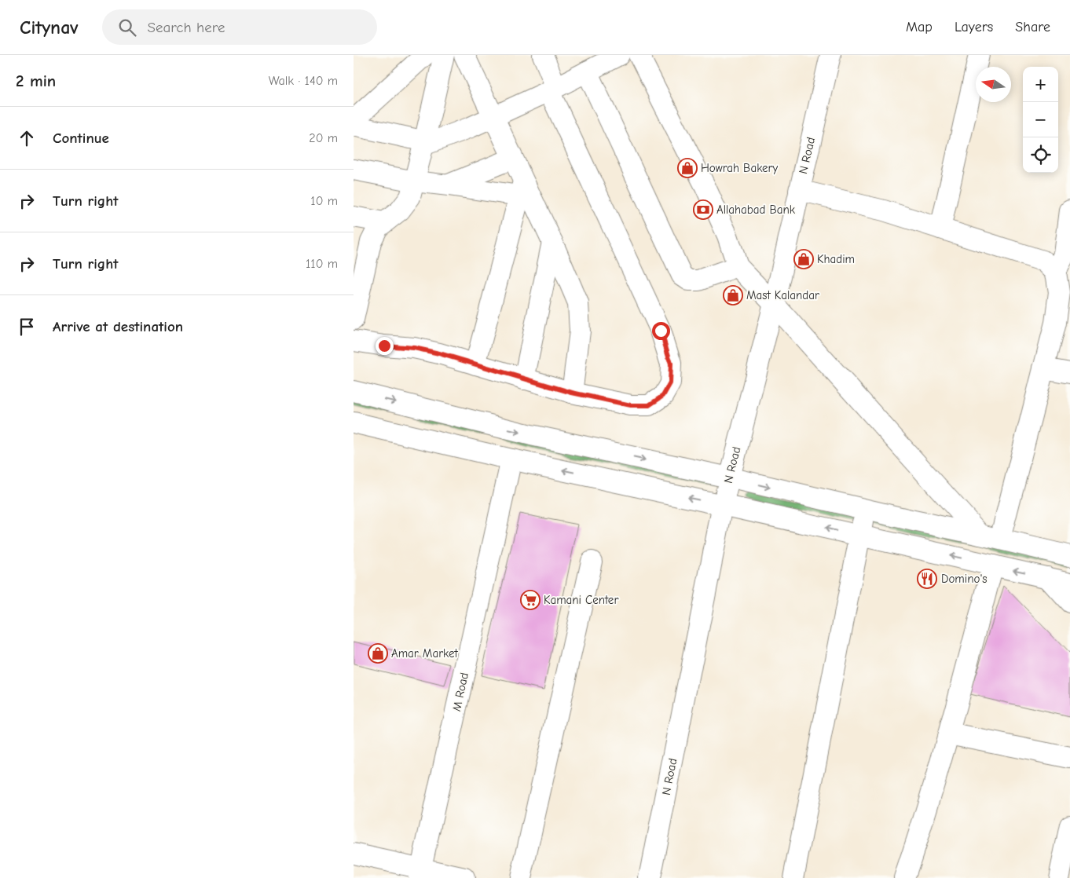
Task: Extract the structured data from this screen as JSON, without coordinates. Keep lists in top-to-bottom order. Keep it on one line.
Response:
{"streets":{"street":["N Road","M Road"]},"places":{"shop":["Howrah Bakery","Khadim","Mast Kalandar","Amar Market"],"bank":["Allahabad Bank"],"restaurant":["Domino's"],"supermarket":["Kamani Center"]},"north":"left","page":{"header":"Citynav","search":"Search here","nav":["Map","Layers","Share"],"heading":["2 min","Walk · 140 m"],"map_buttons":["+","−"],"list":[["Continue","20 m"],["Turn right","10 m"],["Turn right","110 m"],"Arrive at destination"]}}
